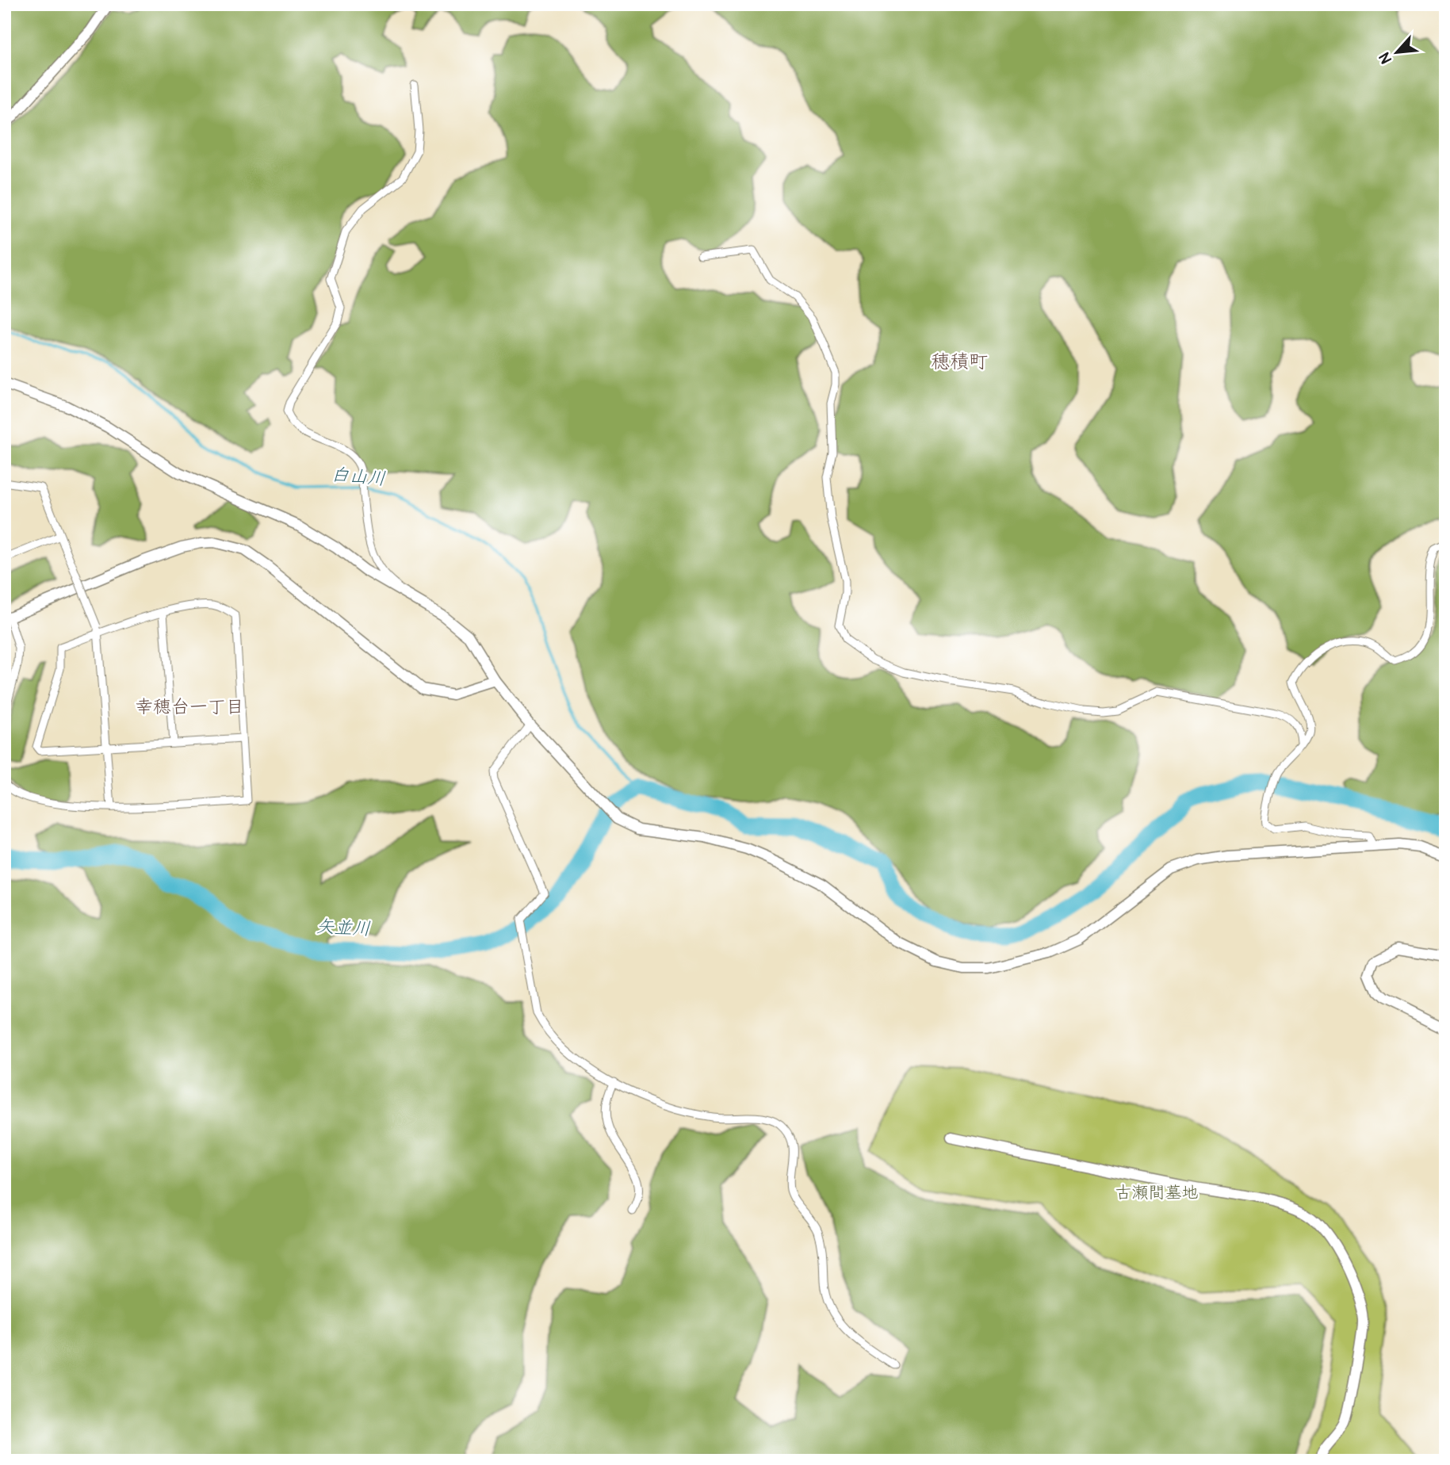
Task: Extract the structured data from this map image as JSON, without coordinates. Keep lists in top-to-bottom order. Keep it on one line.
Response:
{"districts":["穂積町","幸穂台一丁目"],"water":["白山川","矢並川"],"parks":["古瀬間墓地"],"north":"bottom left"}
